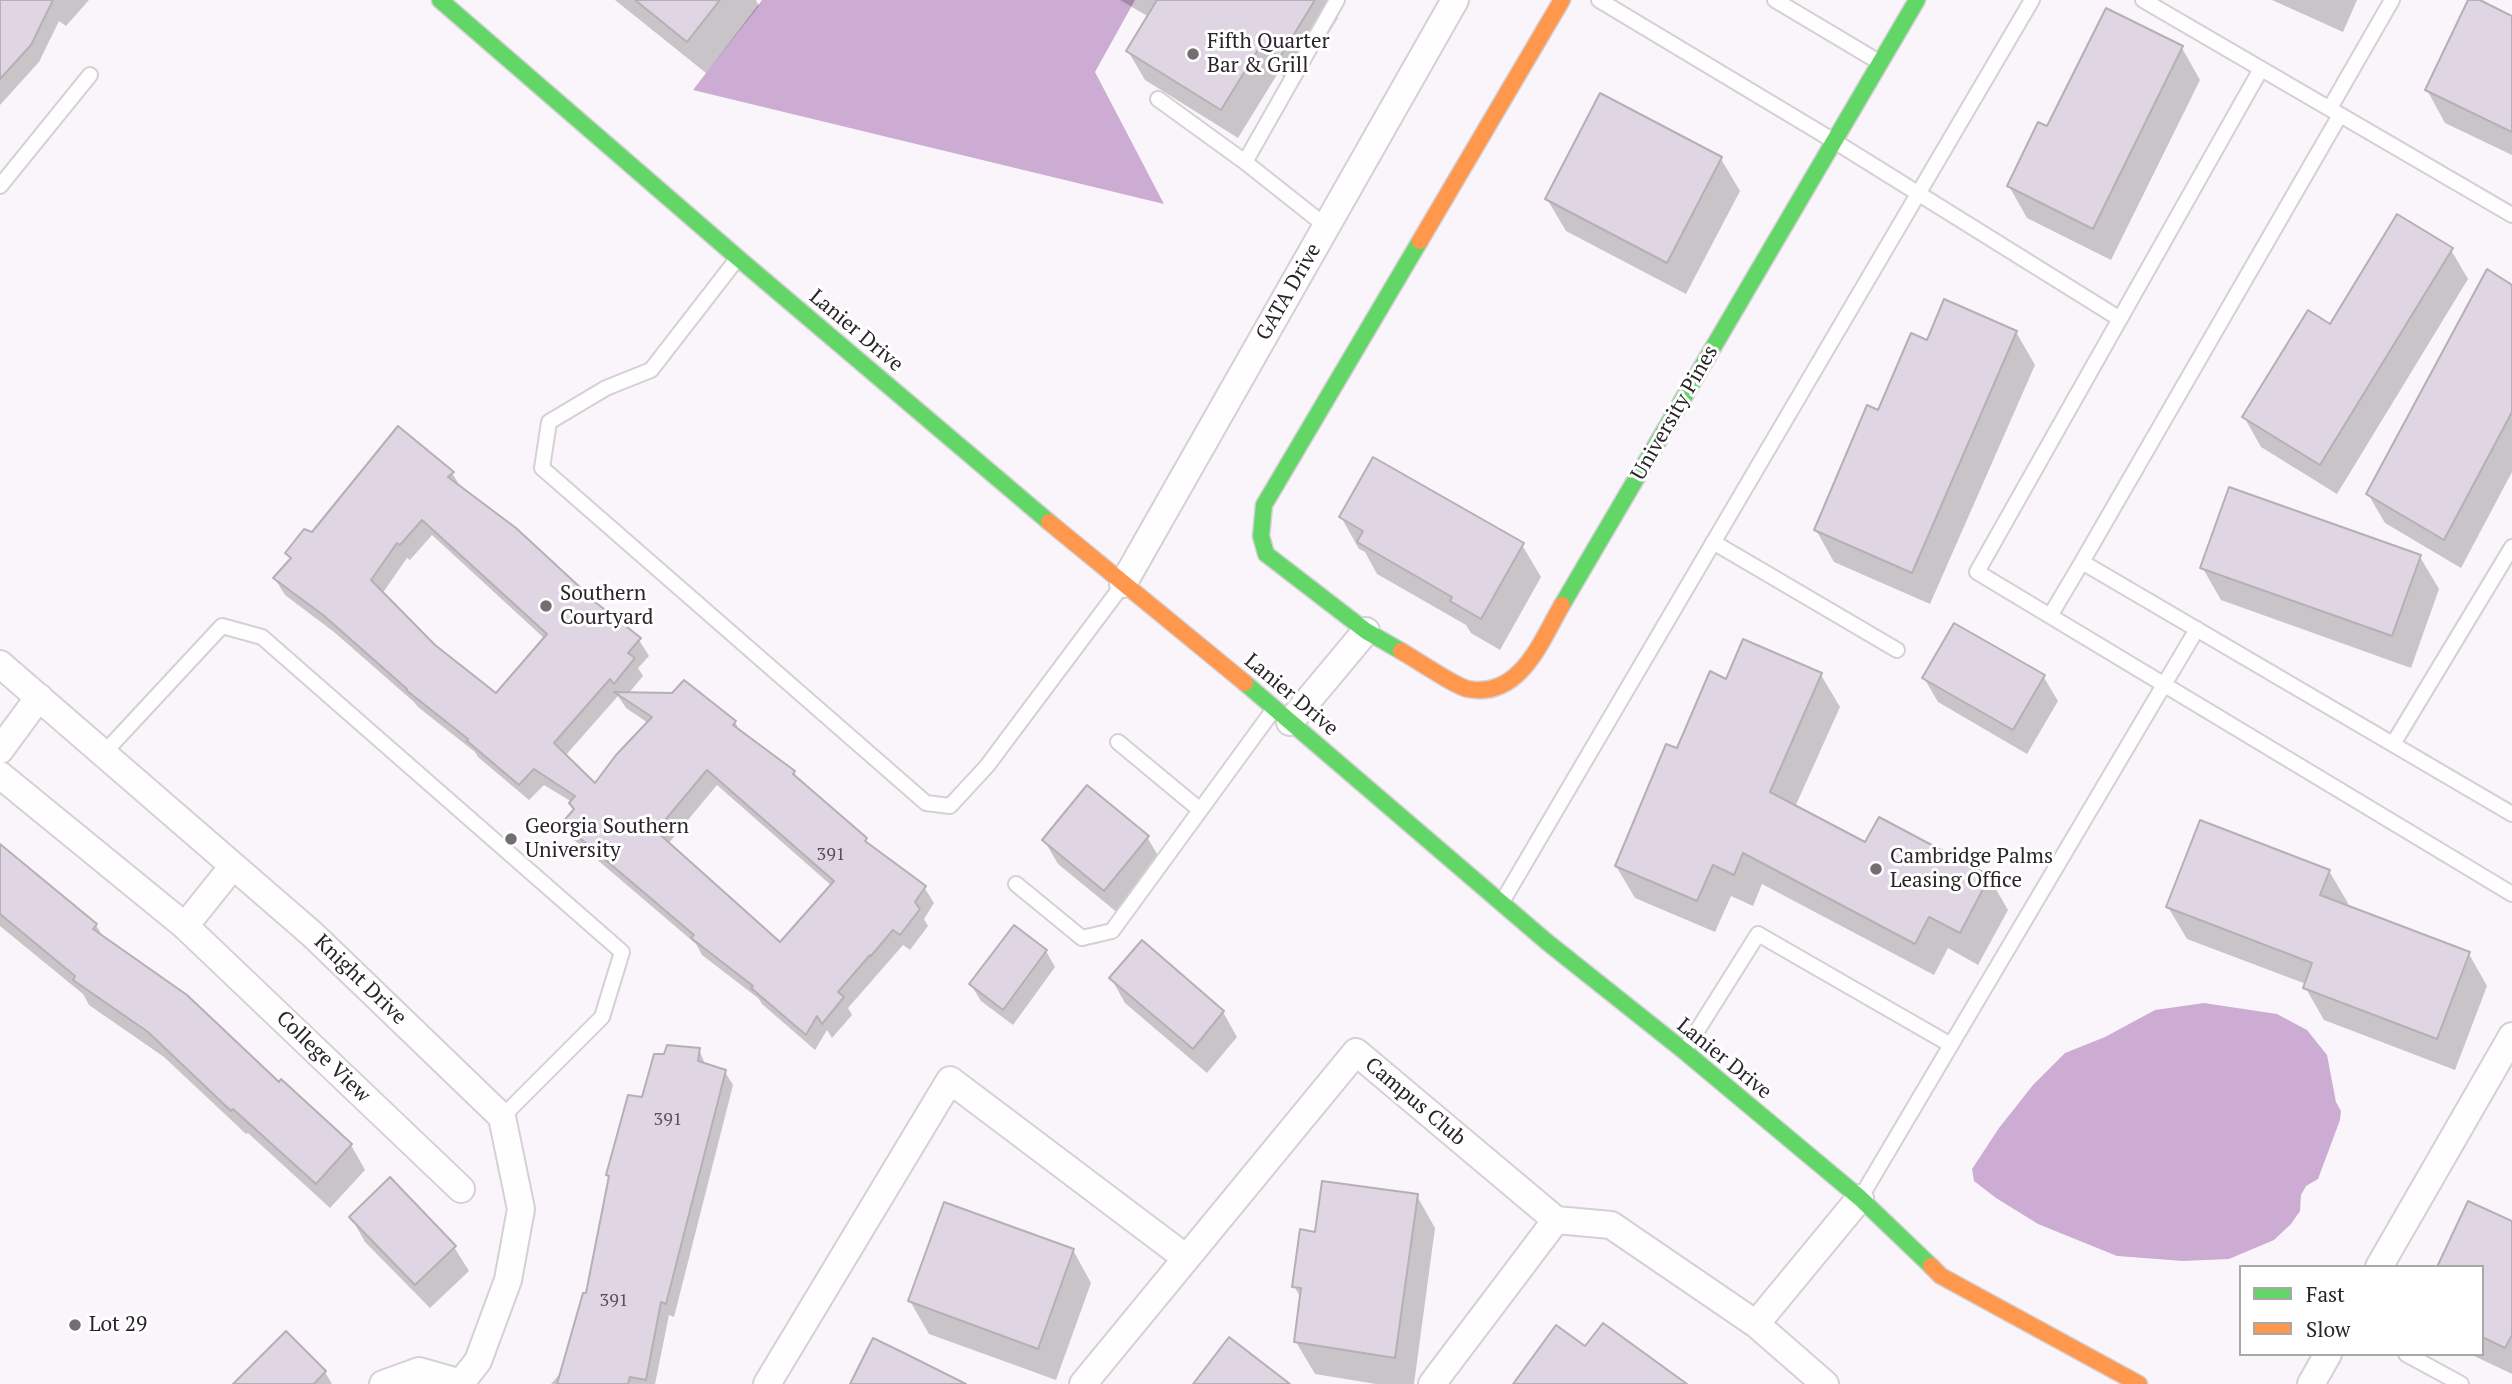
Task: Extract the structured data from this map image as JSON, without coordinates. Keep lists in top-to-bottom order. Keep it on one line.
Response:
{"streets":{"street":["GATA Drive","Lanier Drive","University Pines","Knight Drive","College View","Campus Club"]},"crossings":[["GATA Drive","Lanier Drive"]],"places":["Fifth Quarter Bar & Grill","Southern Courtyard","Georgia Southern University","Cambridge Palms Leasing Office","Lot 29"],"house_numbers":["391","391","391"],"legend":["Fast","Slow"]}
